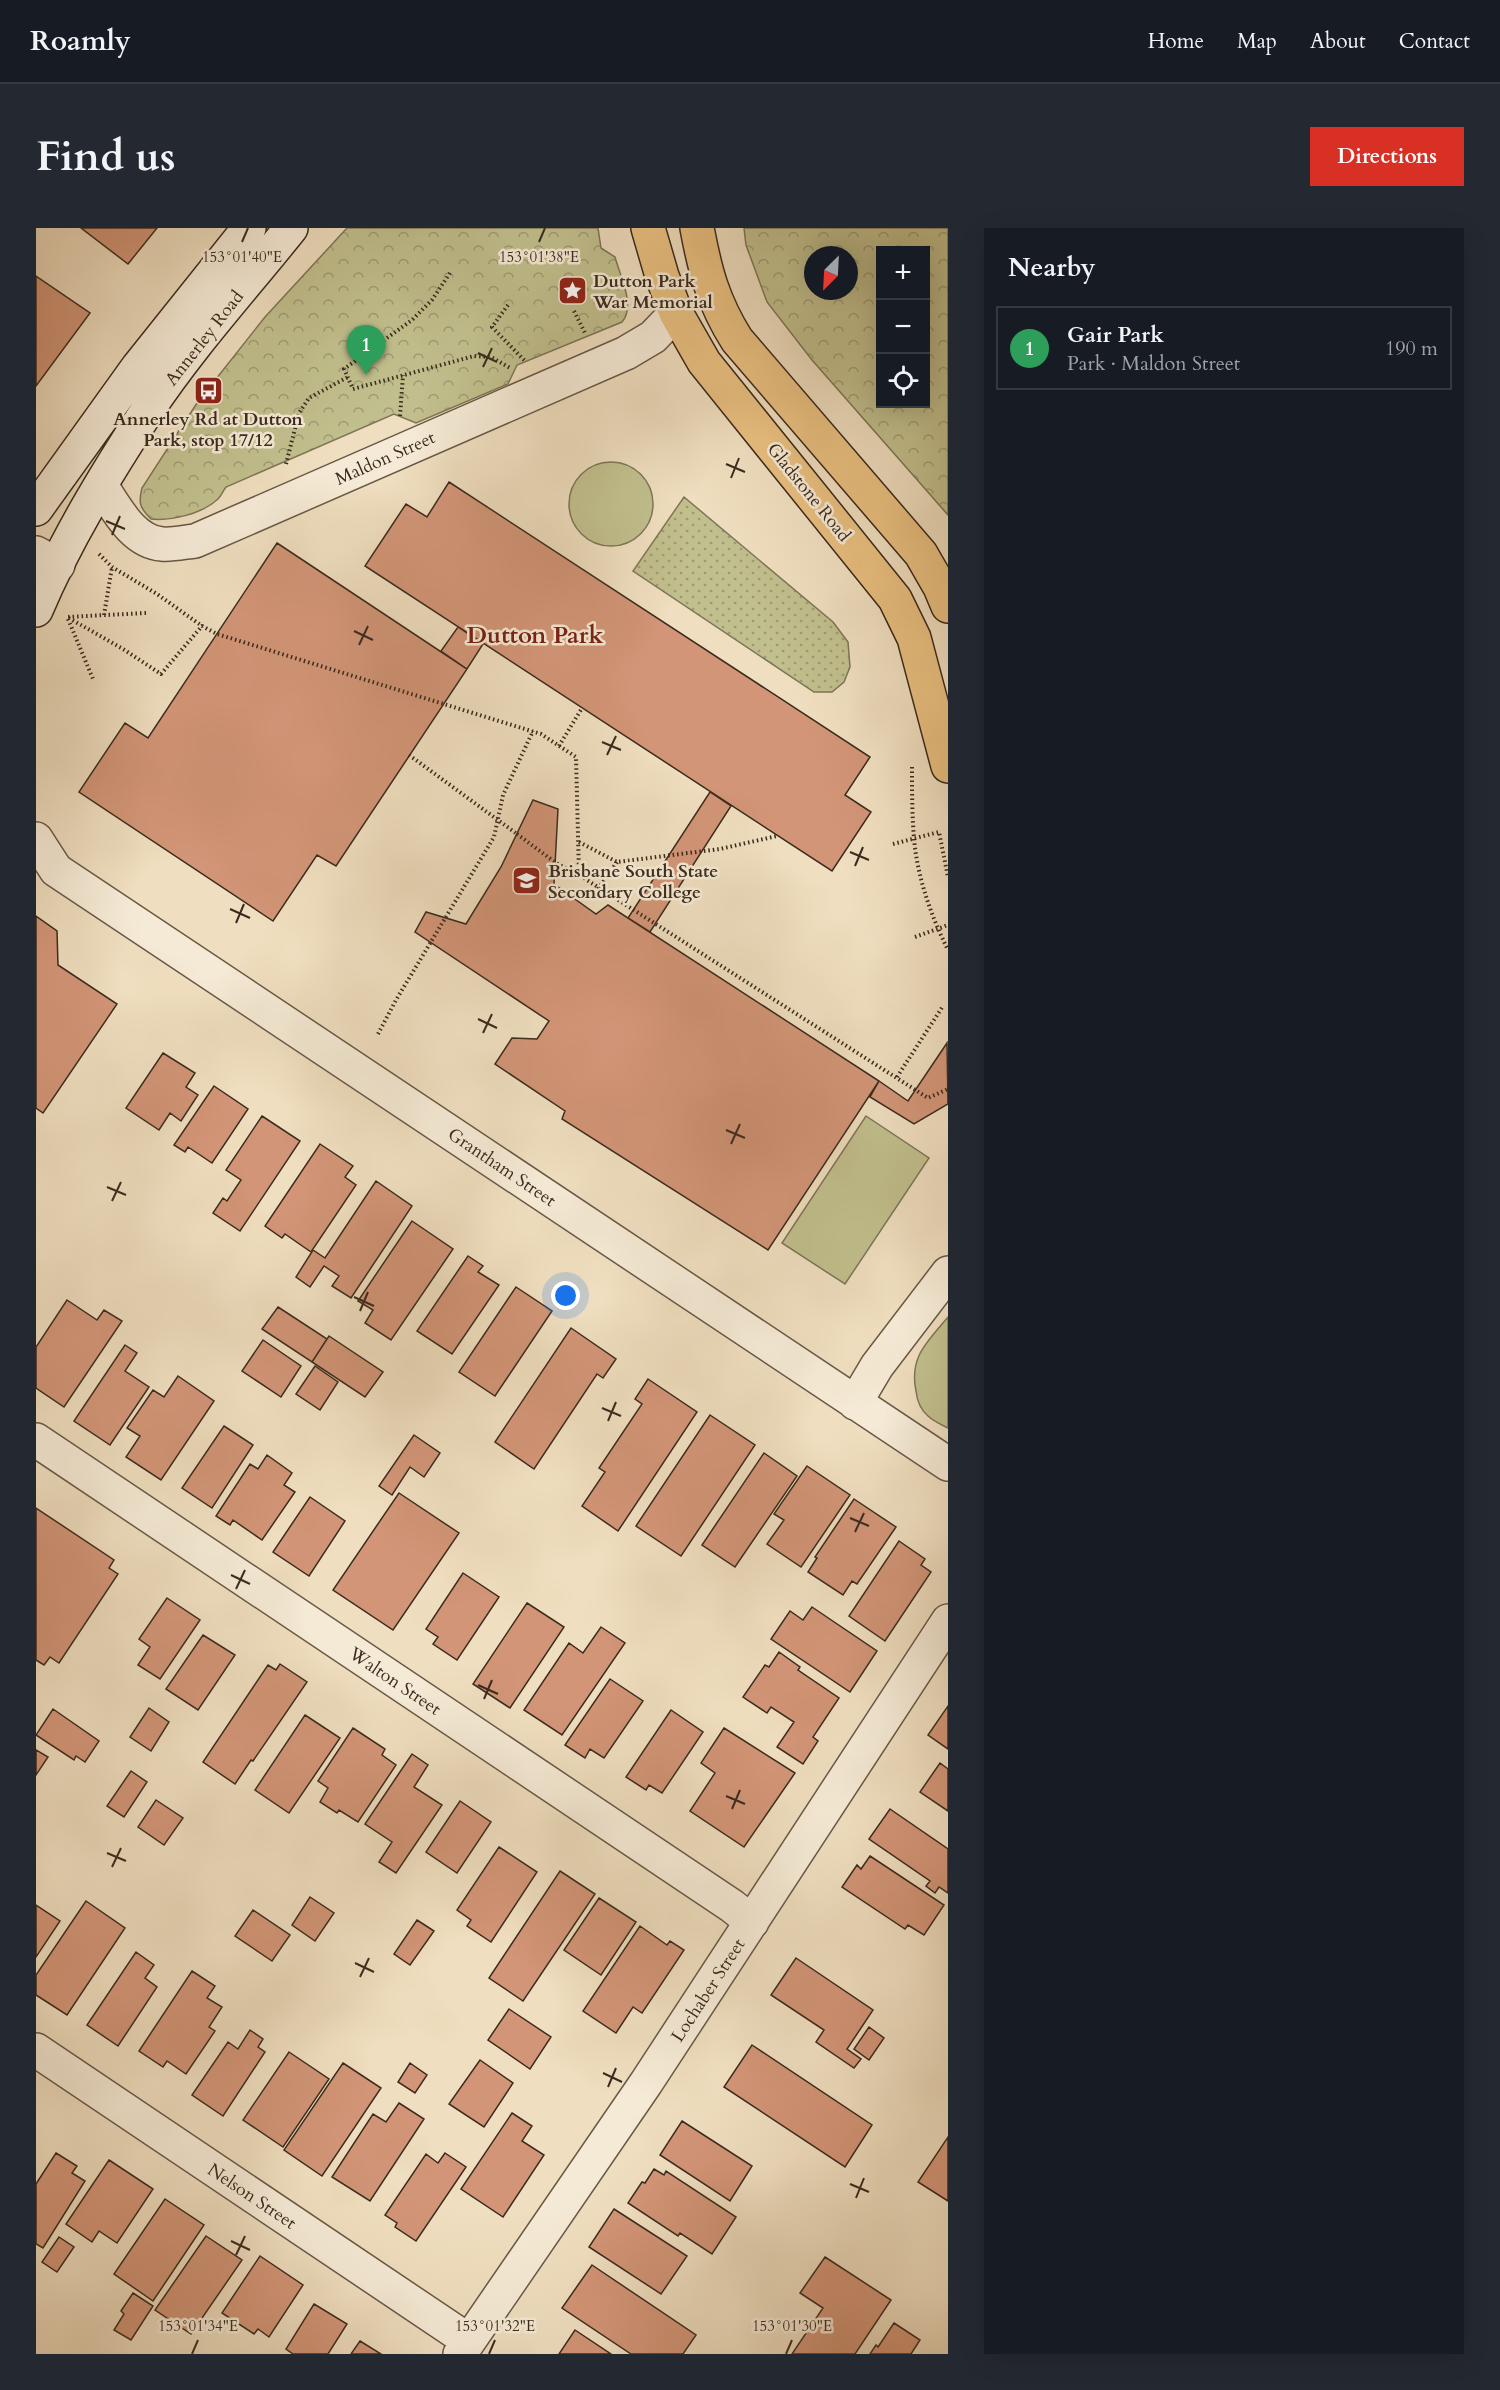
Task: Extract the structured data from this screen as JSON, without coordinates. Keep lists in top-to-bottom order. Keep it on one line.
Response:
{"streets":{"main road":["Gladstone Road"],"street":["Annerley Road","Maldon Street","Grantham Street","Walton Street","Lochaber Street","Nelson Street"]},"crossings":[["Annerley Road","Maldon Street"],["Maldon Street","Gladstone Road"],["Walton Street","Lochaber Street"],["Lochaber Street","Nelson Street"]],"districts":["Dutton Park"],"places":{"place":["Dutton Park War Memorial"],"bus stop":["Annerley Rd at Dutton Park, stop 17/12"],"school or university":["Brisbane South State Secondary College"]},"north":"bottom left","page":{"header":"Roamly","nav":["Home","Map","About","Contact"],"buttons":"Directions","title":"Find us","heading":"Nearby","map_buttons":["+","−"],"list":[{"mark":"1","name":"Gair Park","note":"Park · Maldon Street","value":"190 m"}],"pins":"1"},"coordinates":["153°01'40\"E","153°01'38\"E","153°01'34\"E","153°01'32\"E","153°01'30\"E"]}
